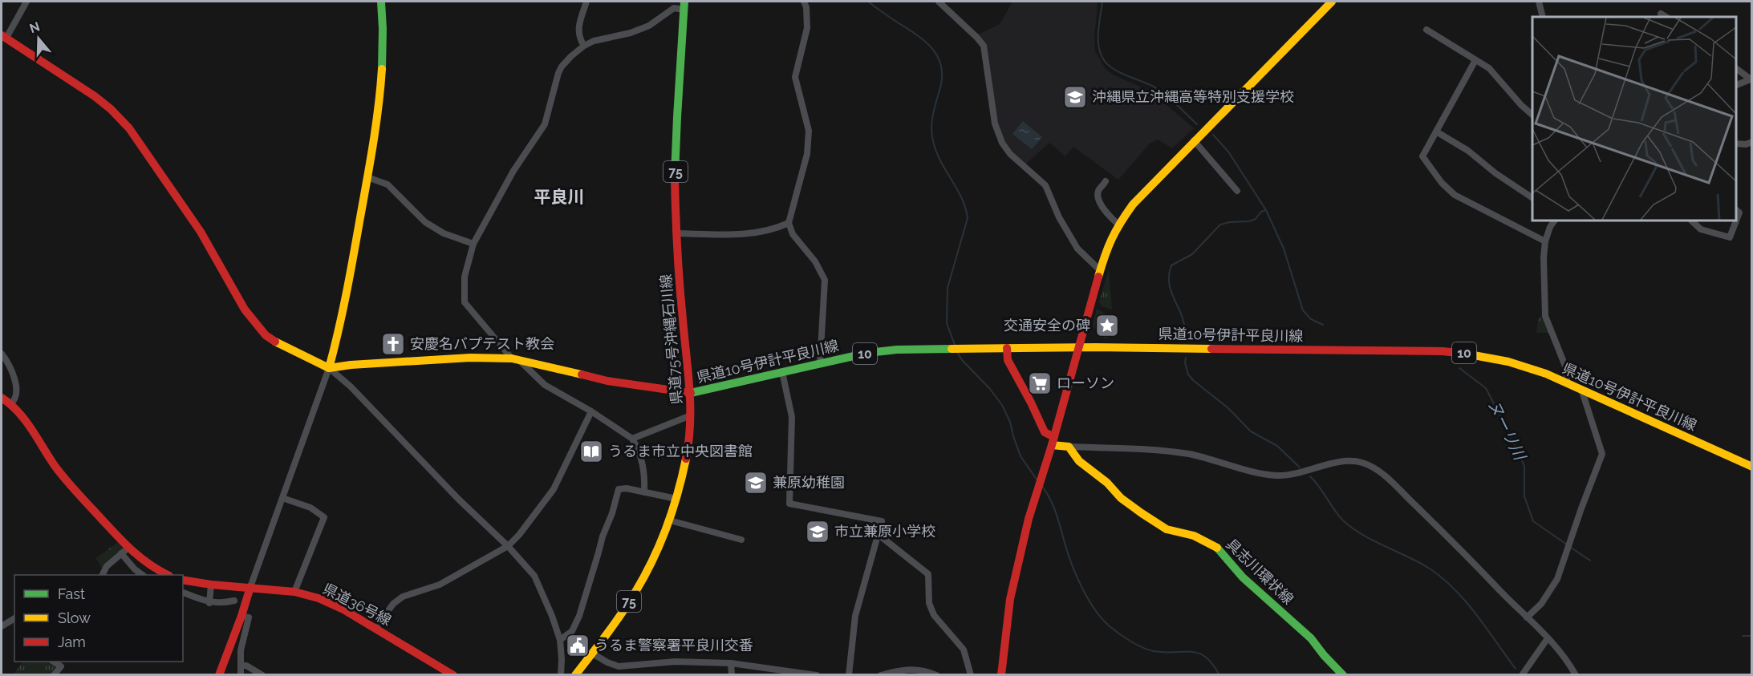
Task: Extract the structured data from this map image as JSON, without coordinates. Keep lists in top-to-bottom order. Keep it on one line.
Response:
{"streets":{"main road":["75","県道10号伊計平良川線","県道75号沖縄石川線","10","具志川環状線","県道36号線"]},"crossings":[["県道10号伊計平良川線","県道75号沖縄石川線"]],"districts":["平良川"],"water":["ヌーリ川"],"places":{"school or university":["沖縄県立沖縄高等特別支援学校","兼原幼稚園","市立兼原小学校"],"place":["交通安全の碑"],"church":["安慶名バプテスト教会"],"supermarket":["ローソン"],"library":["うるま市立中央図書館"],"public building":["うるま警察署平良川交番"]},"legend":["Fast","Slow","Jam"],"north":"top"}
